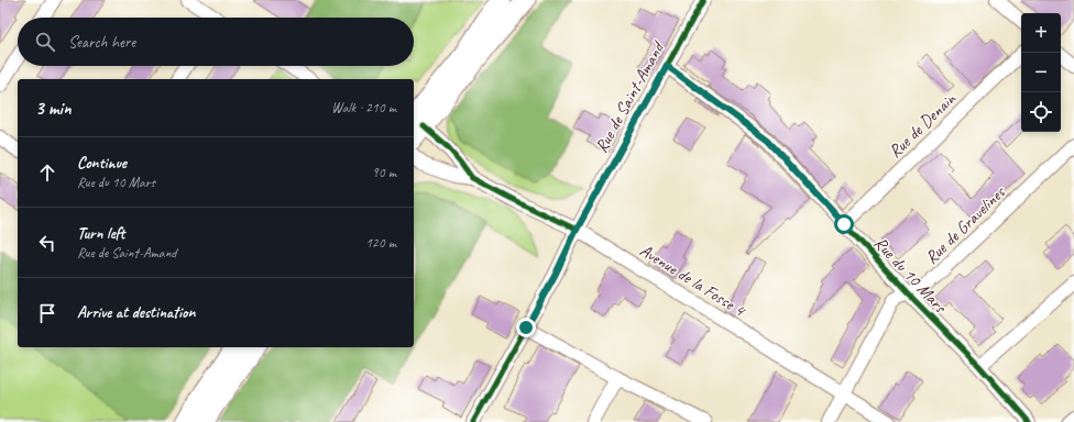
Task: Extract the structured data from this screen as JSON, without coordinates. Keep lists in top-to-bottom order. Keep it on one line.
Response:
{"streets":{"street":["Rue de Saint-Amand","Rue de Denain","Rue de Gravelines","Rue du 10 Mars","Avenue de la Fosse 4"]},"crossings":[["Rue de Saint-Amand","Rue du 10 Mars"],["Rue de Saint-Amand","Avenue de la Fosse 4"],["Rue de Denain","Rue du 10 Mars"],["Rue de Gravelines","Rue du 10 Mars"],["Rue de Gravelines","Avenue de la Fosse 4"]],"page":{"map_buttons":["+","−"],"search":"Search here","heading":["3 min","Walk · 210 m"],"list":[["Continue","Rue du 10 Mars","90 m"],["Turn left","Rue de Saint-Amand","120 m"],"Arrive at destination"]}}
